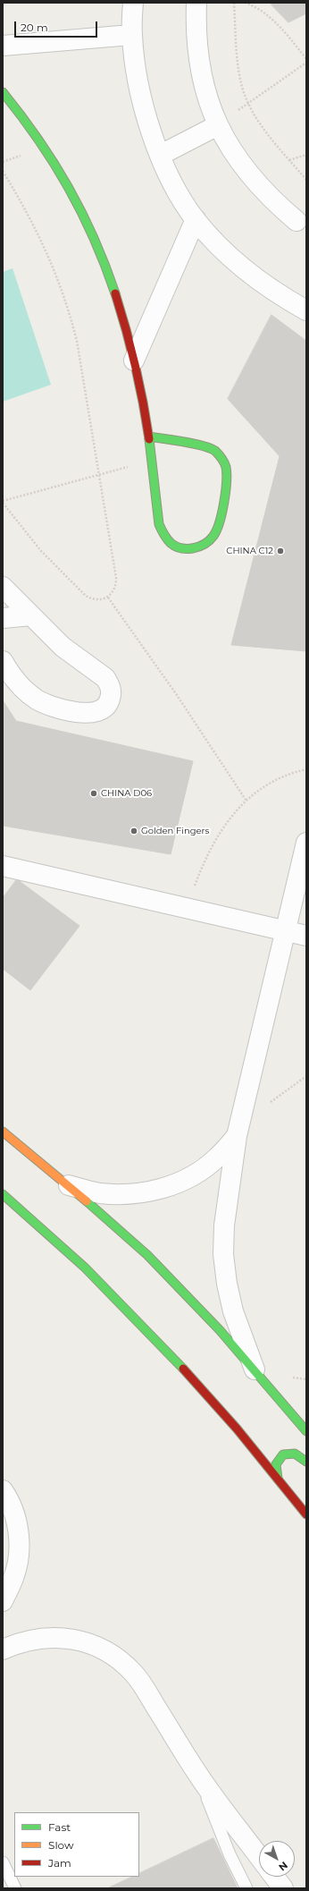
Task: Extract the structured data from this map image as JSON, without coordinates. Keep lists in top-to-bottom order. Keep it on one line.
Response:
{"places":["CHINA C12","CHINA D06","Golden Fingers"],"legend":["Fast","Slow","Jam"],"scale_bar":"20 m","north":"bottom right"}
